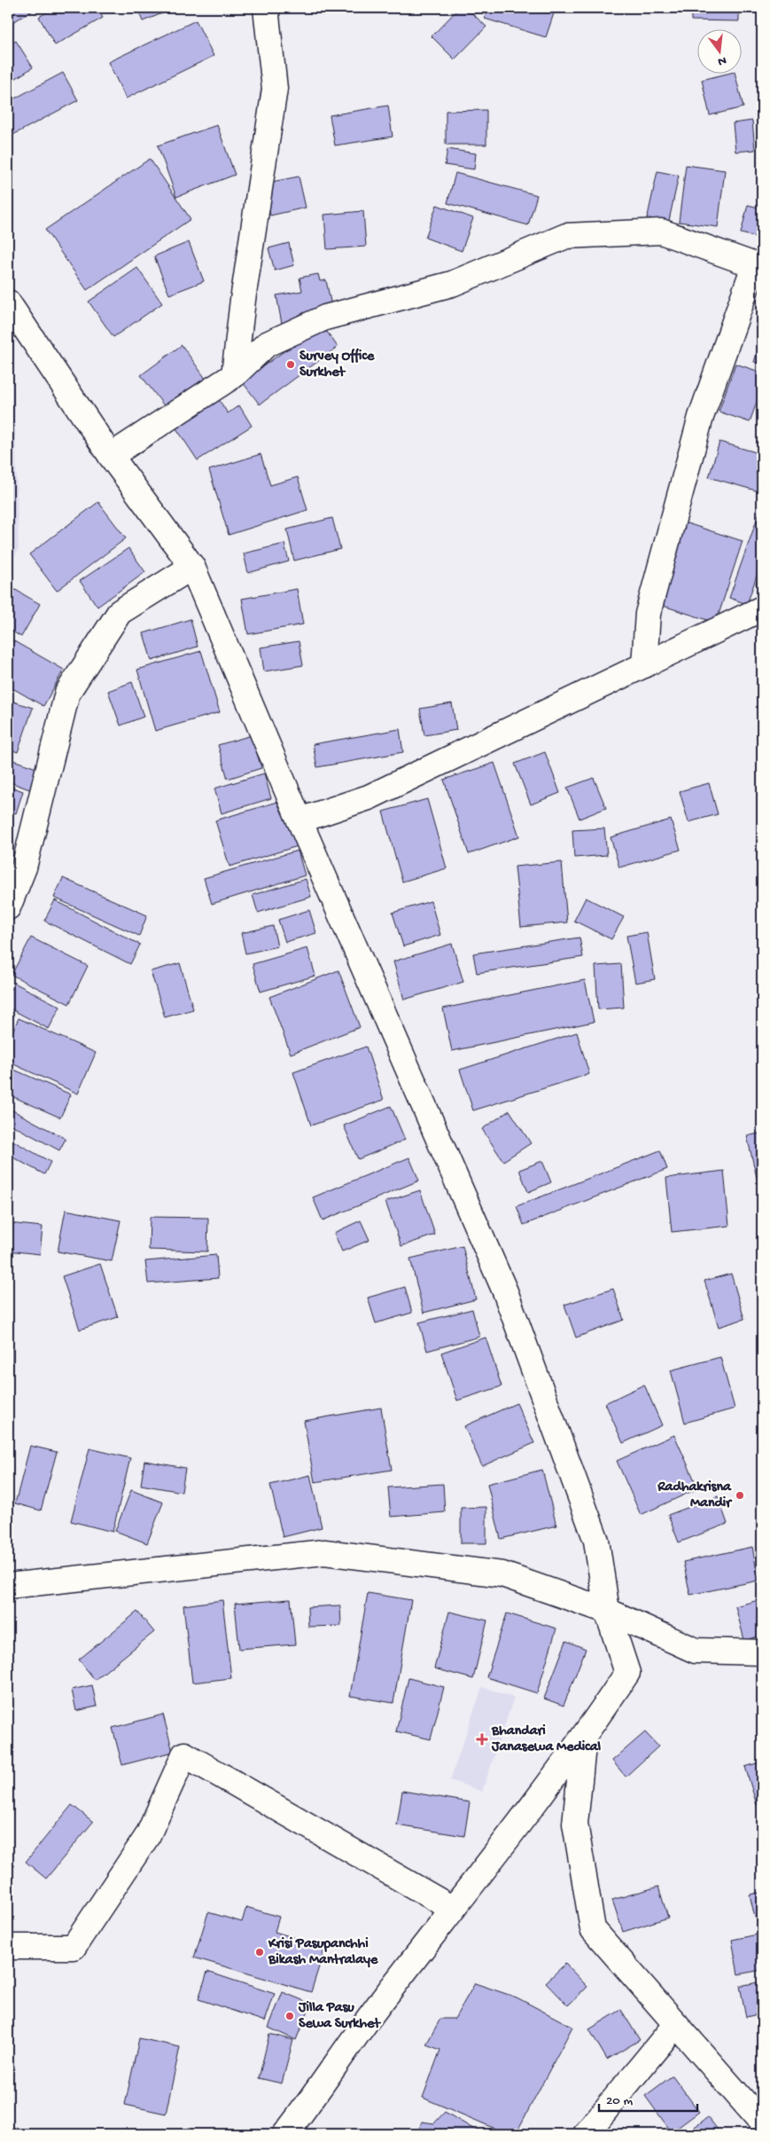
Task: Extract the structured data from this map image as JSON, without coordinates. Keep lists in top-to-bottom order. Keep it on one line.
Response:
{"places":{"other":["Survey Office Surkhet","Radhakrisna Mandir","Krisi Pasupanchhi Bikash Mantralaye","Jilla Pasu Sewa Surkhet"],"health":["Bhandari Janasewa Medical"]},"scale_bar":"20 m","north":"bottom"}
